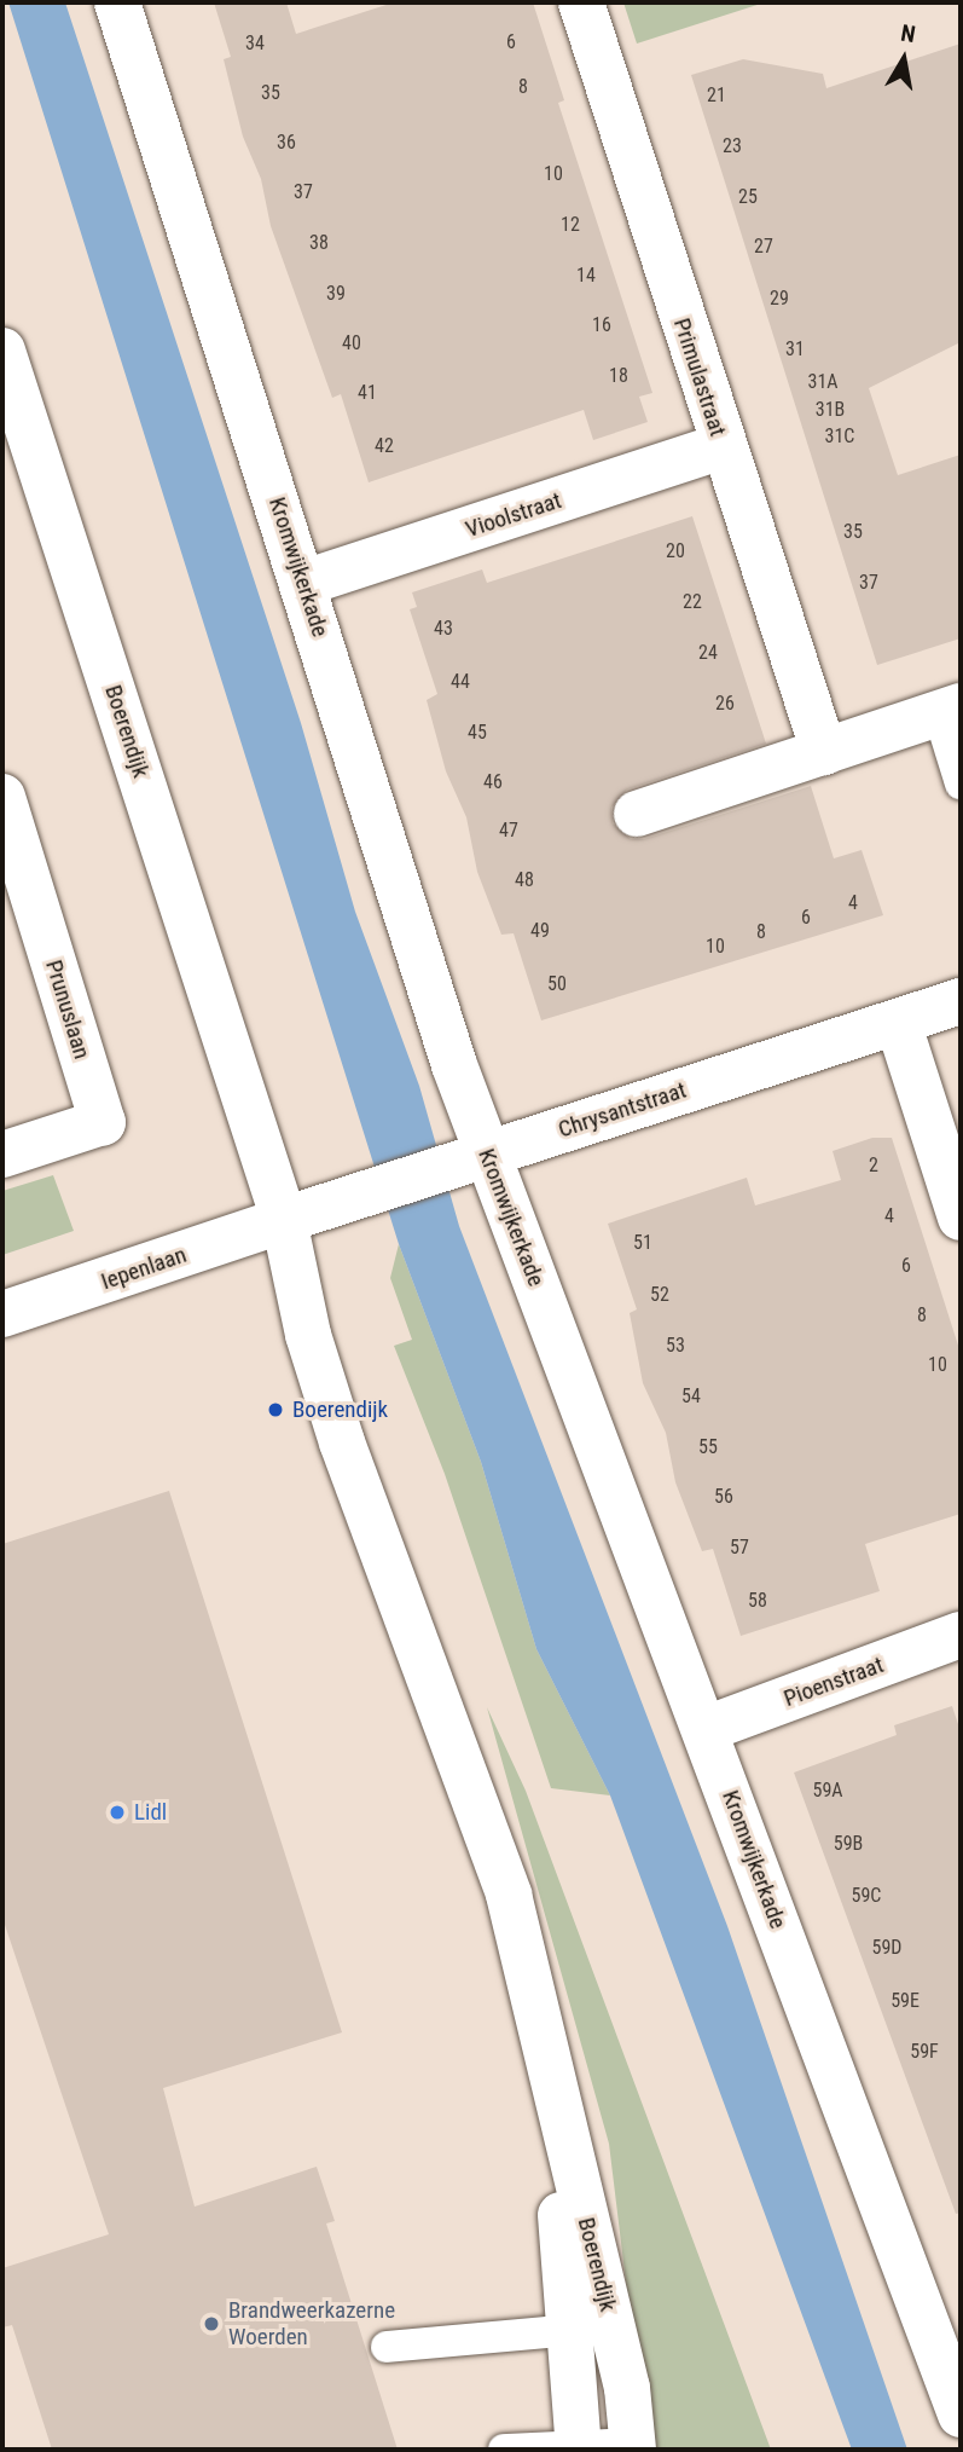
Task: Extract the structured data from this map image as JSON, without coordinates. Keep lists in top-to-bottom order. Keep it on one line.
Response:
{"streets":{"street":["Primulastraat","Vioolstraat","Kromwijkerkade","Boerendijk","Prunuslaan","Chrysantstraat","Iepenlaan","Pioenstraat"]},"crossings":[["Primulastraat","Vioolstraat"],["Vioolstraat","Kromwijkerkade"],["Kromwijkerkade","Chrysantstraat"],["Kromwijkerkade","Pioenstraat"],["Boerendijk","Chrysantstraat"],["Boerendijk","Iepenlaan"],["Chrysantstraat","Iepenlaan"]],"places":["Boerendijk","Lidl","Brandweerkazerne Woerden"],"house_numbers":["6","34","8","35","21","36","23","10","37","25","12","38","27","14","39","29","16","40","31","18","31A","41","31B","31C","42","35","20","37","22","43","24","44","26","45","46","47","48","4","6","49","8","10","50","2","4","51","6","52","8","53","10","54","55","56","57","58","59A","59B","59C","59D","59E","59F"],"north":"top"}
